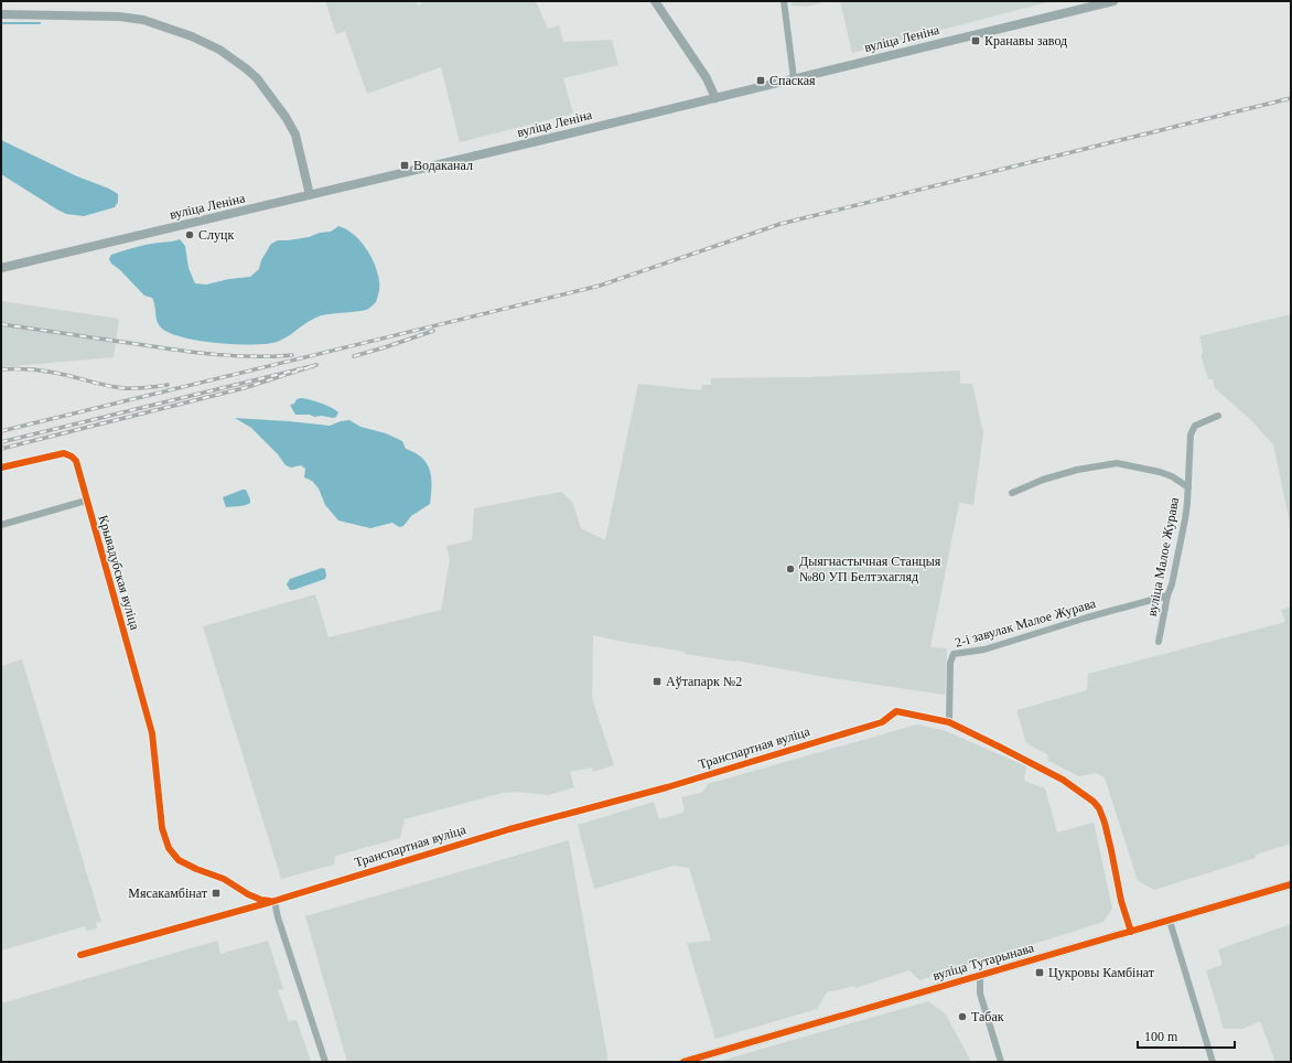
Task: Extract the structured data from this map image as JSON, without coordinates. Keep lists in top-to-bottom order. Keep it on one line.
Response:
{"streets":{"street":["вуліца Леніна","вуліца Малое Журава","Крывадубская вуліца","2-і завулак Малое Журава","Транспартная вуліца","вуліца Тутарынава"]},"crossings":[["вуліца Малое Журава","2-і завулак Малое Журава"],["Крывадубская вуліца","Транспартная вуліца"],["2-і завулак Малое Журава","Транспартная вуліца"],["Транспартная вуліца","вуліца Тутарынава"]],"places":{"transit":["Кранавы завод","Спаская","Водаканал","Аўтапарк №2","Мясакамбінат","Цукровы Камбінат"],"other":["Слуцк","Дыягнастычная Станцыя №80 УП Белтэхагляд","Табак"]},"scale_bar":"100 m"}
